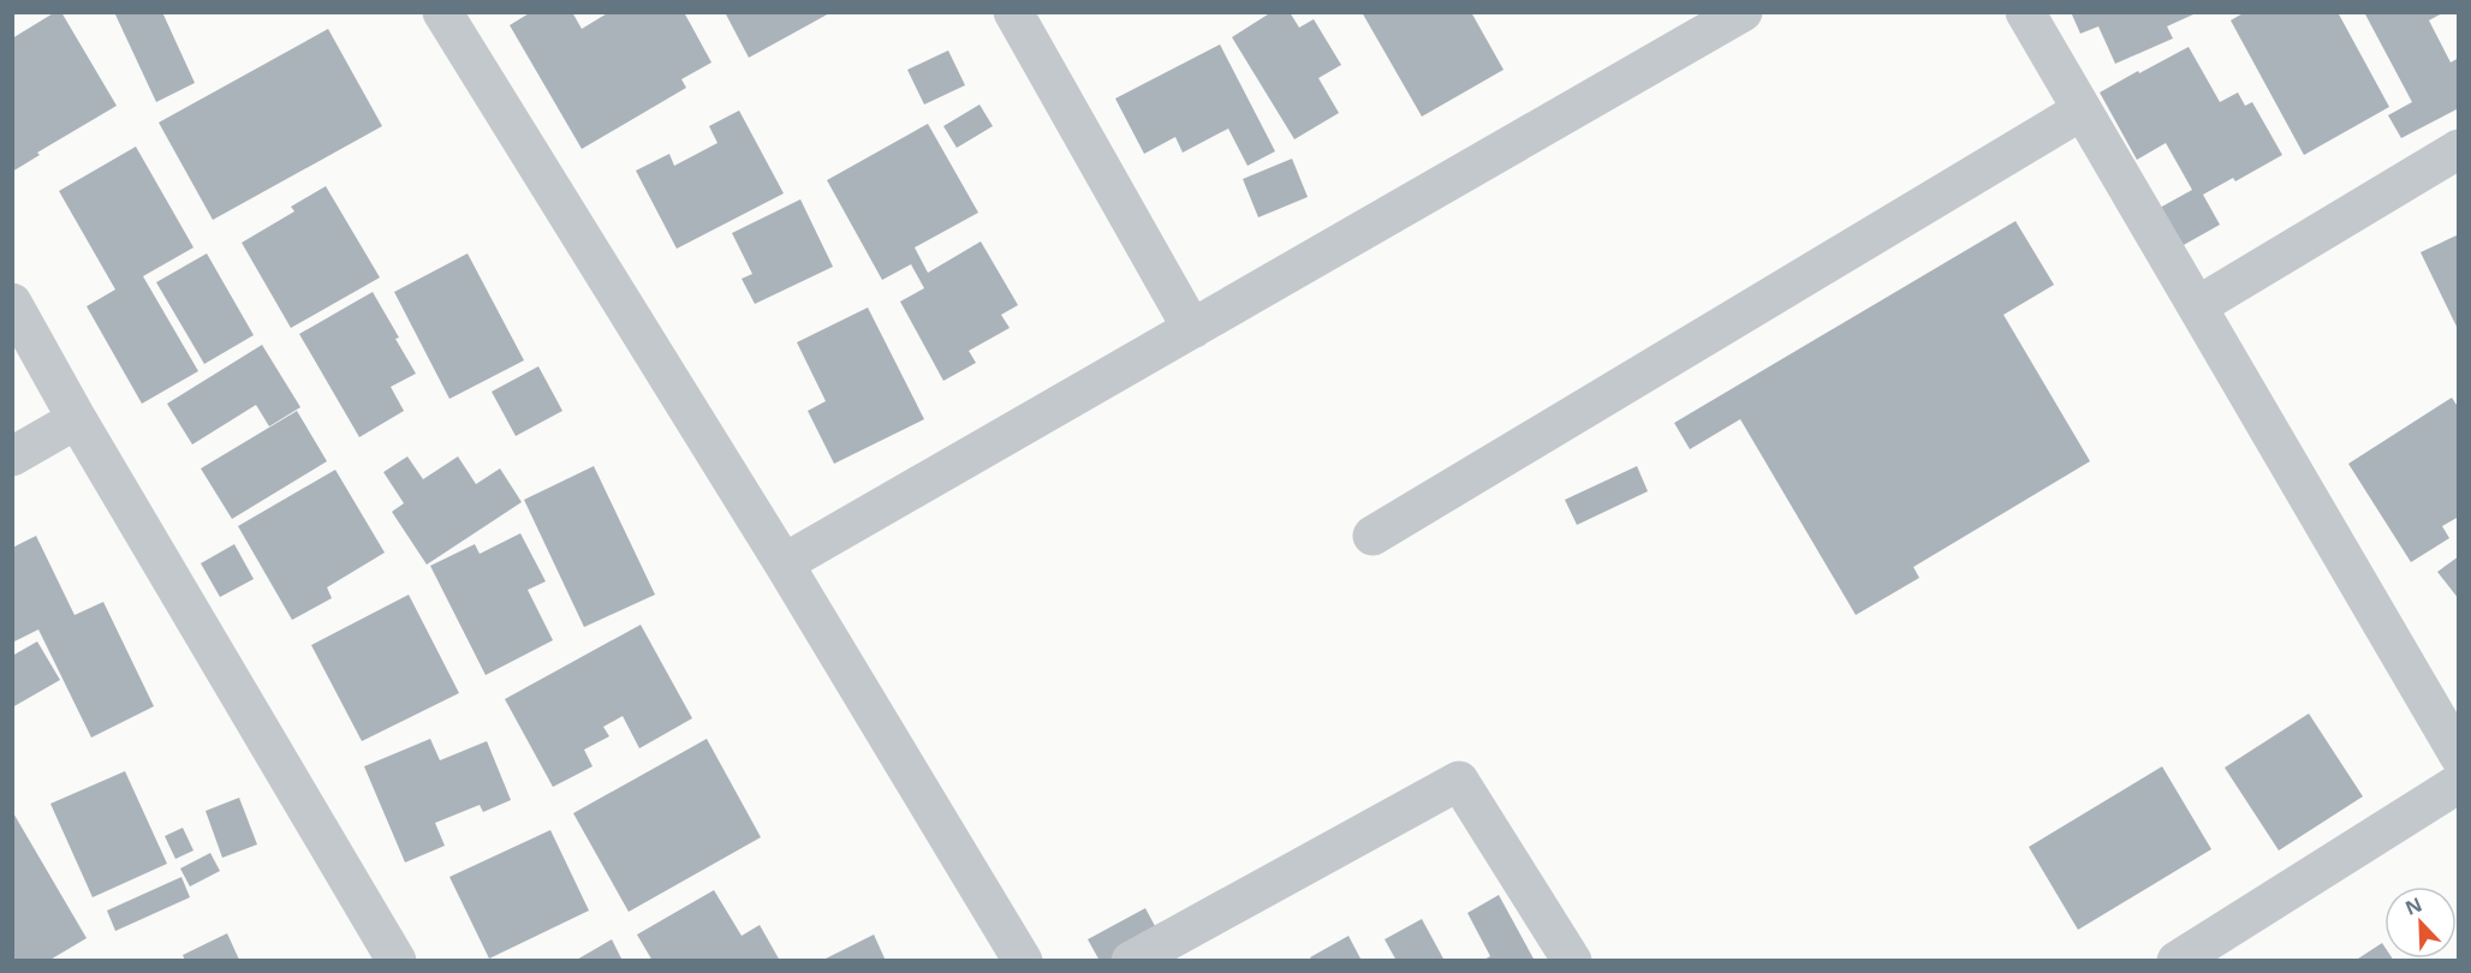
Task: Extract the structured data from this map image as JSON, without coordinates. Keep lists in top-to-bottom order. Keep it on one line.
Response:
{"north":"top left"}
